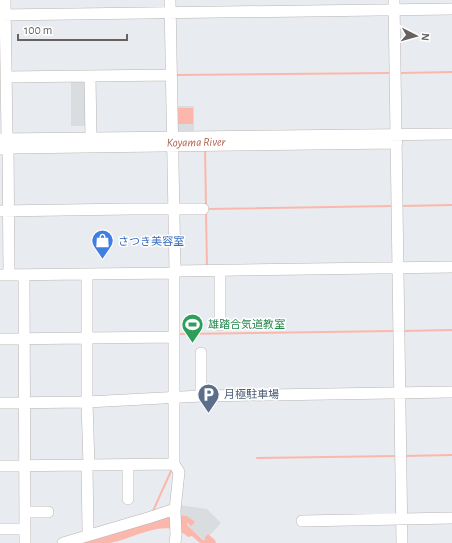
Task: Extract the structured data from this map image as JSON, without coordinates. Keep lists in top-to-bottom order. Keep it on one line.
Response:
{"water":["Koyama River"],"places":{"shop":["さつき美容室"],"sports":["雄踏合気道教室"],"parking":["月極駐車場"]},"scale_bar":"100 m","north":"right"}
